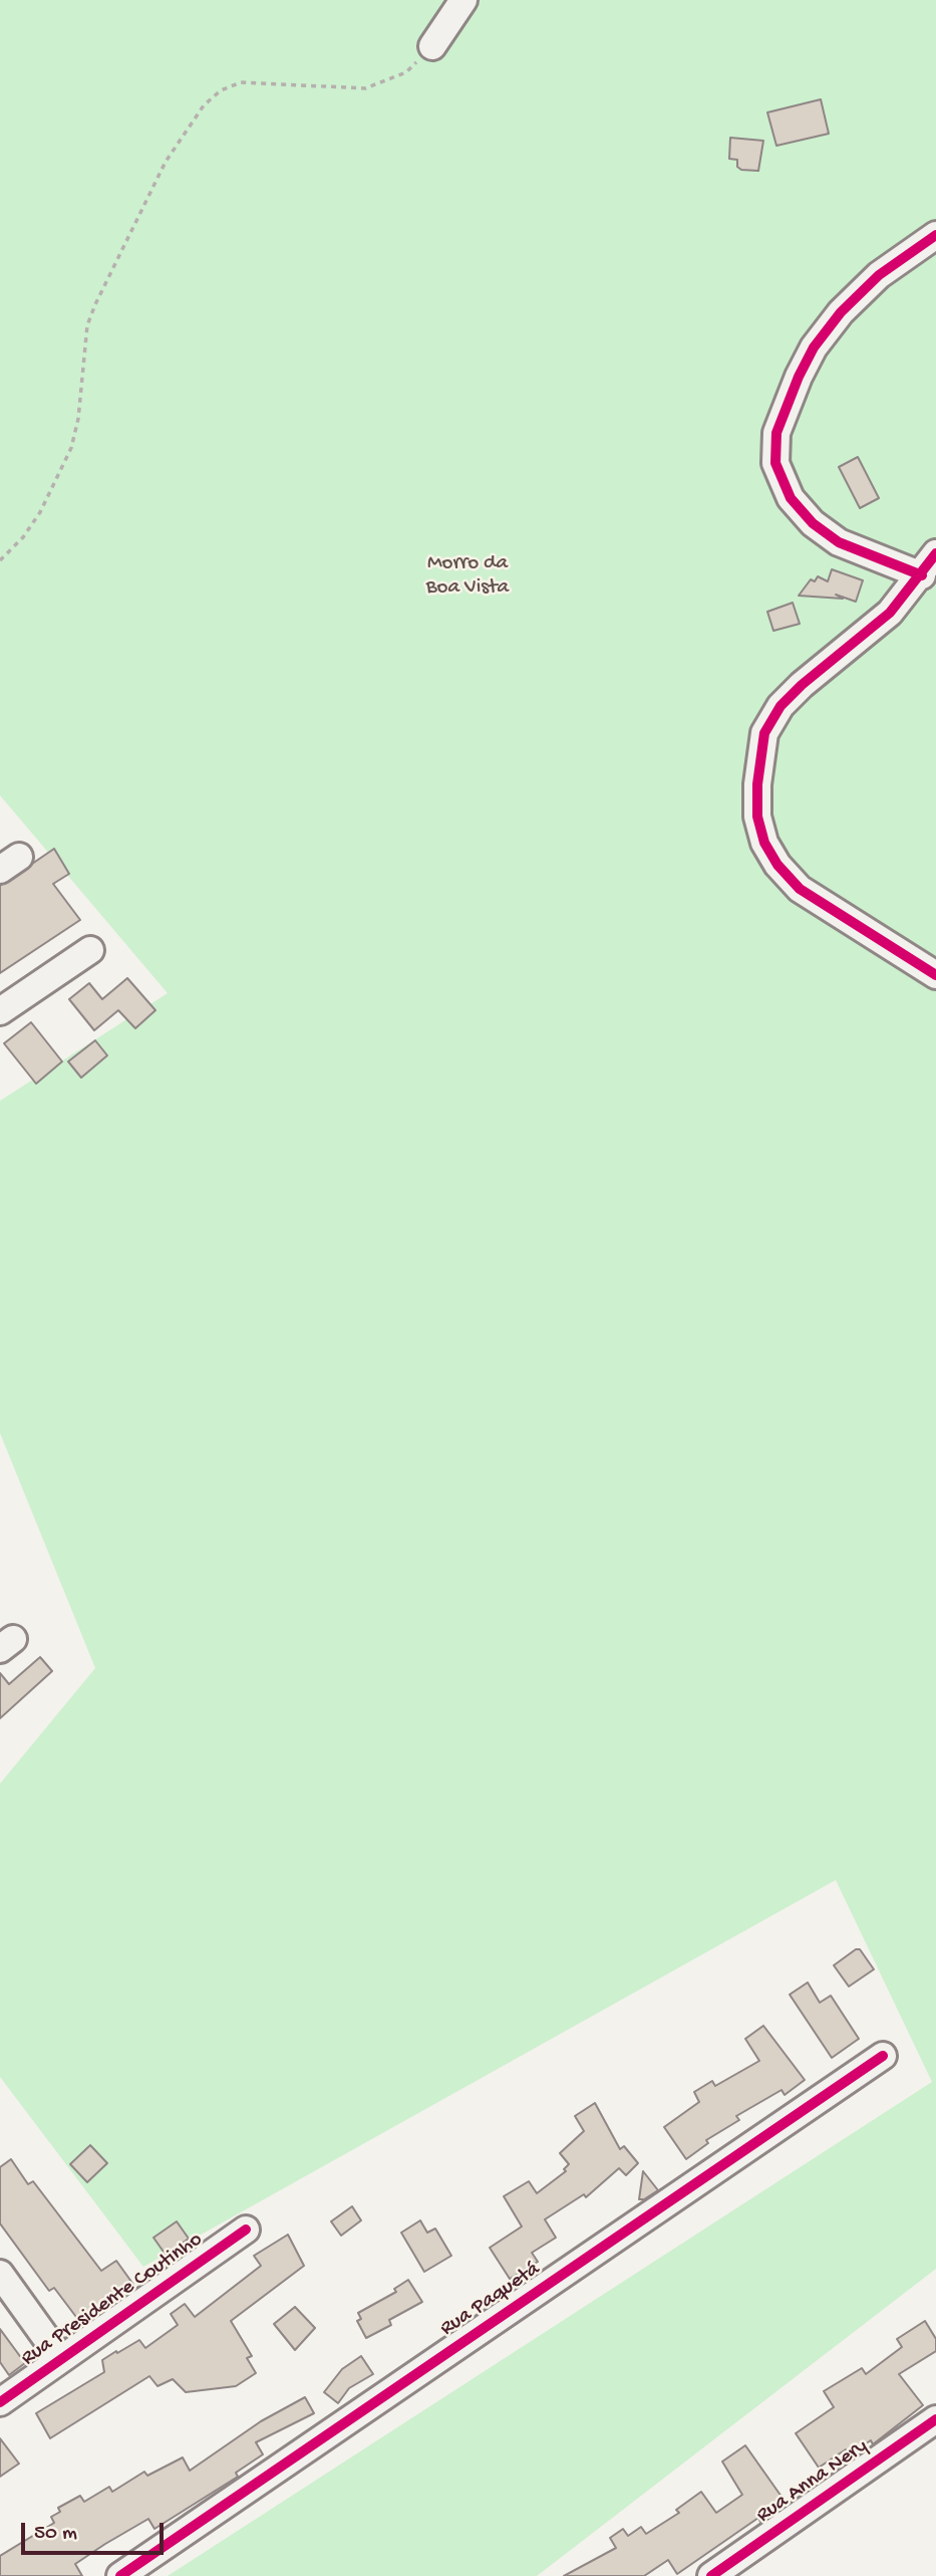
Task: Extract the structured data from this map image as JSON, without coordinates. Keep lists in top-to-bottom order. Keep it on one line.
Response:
{"streets":{"street":["Rua Presidente Coutinho","Rua Paquetá","Rua Anna Nery"]},"parks":["Morro da Boa Vista"],"scale_bar":"50 m"}
